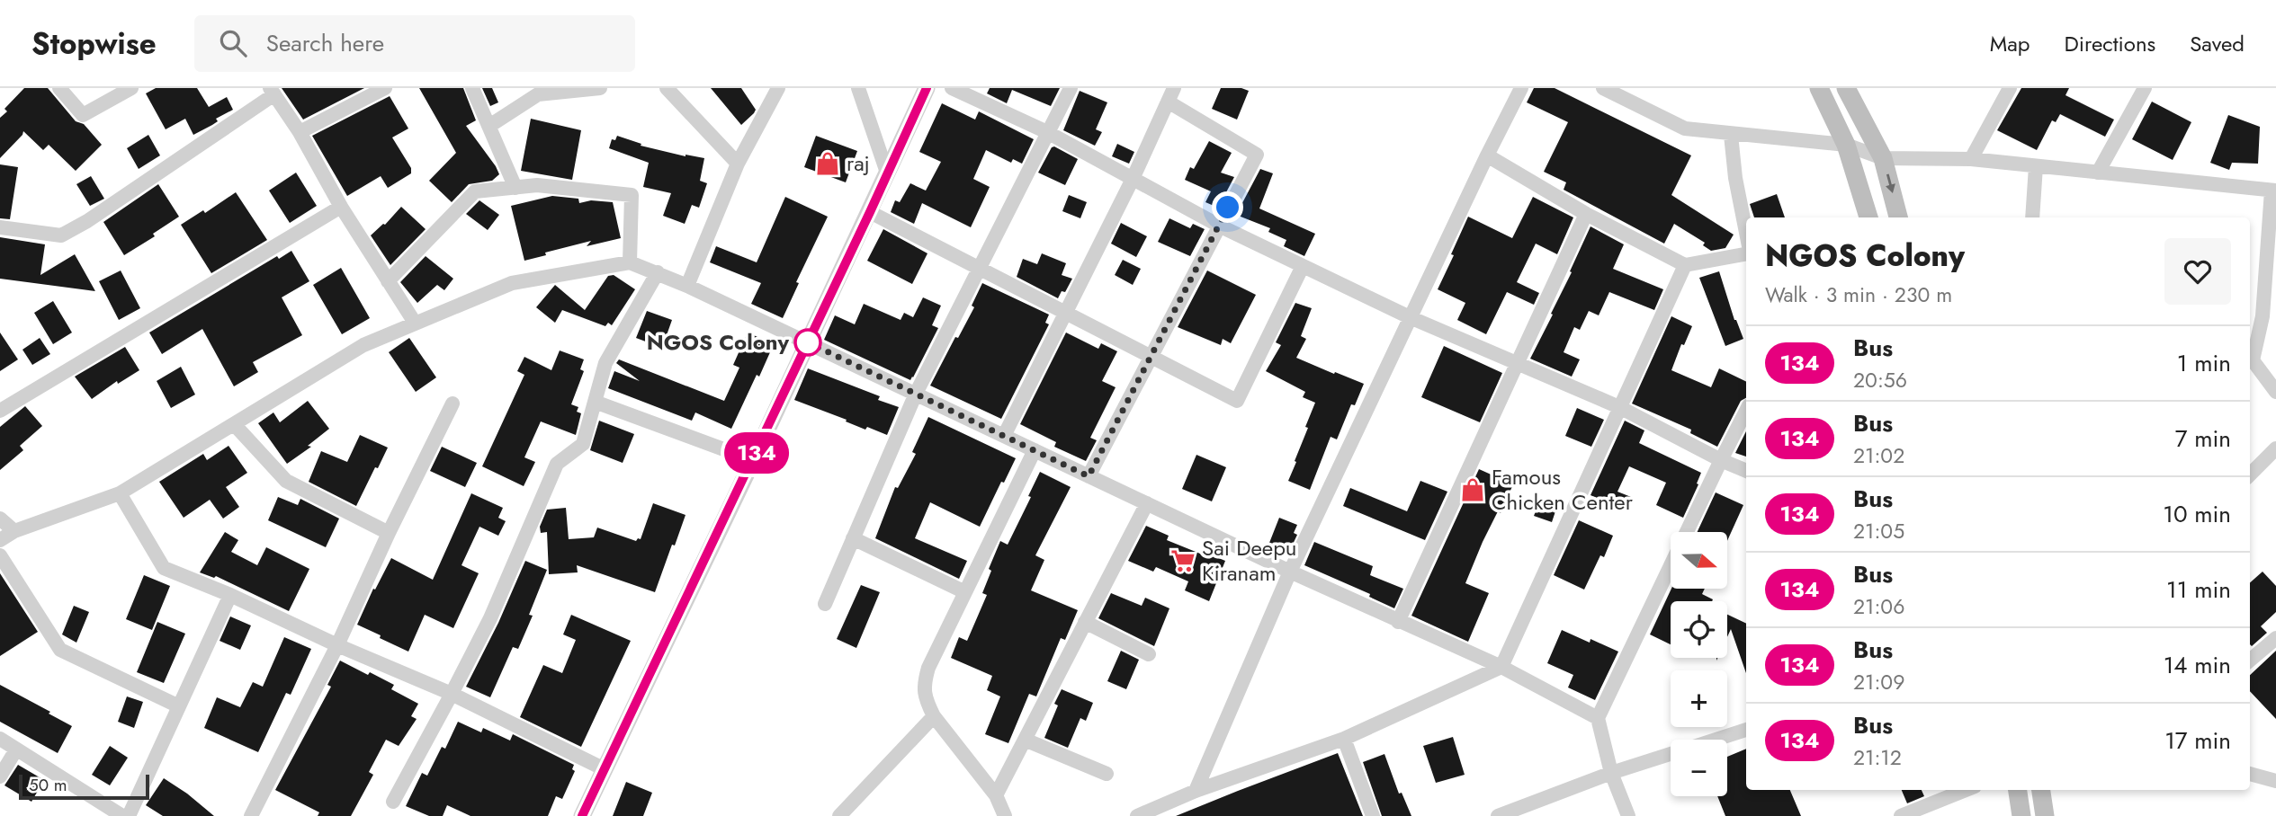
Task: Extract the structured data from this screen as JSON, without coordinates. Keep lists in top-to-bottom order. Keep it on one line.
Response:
{"places":{"shop":["raj","Famous Chicken Center"],"other":["NGOS Colony"],"supermarket":["Sai Deepu Kiranam"]},"lines":["bus line 134"],"scale_bar":"50 m","north":"right","page":{"header":"Stopwise","search":"Search here","nav":["Map","Directions","Saved"],"on_map":"134","heading":["NGOS Colony","Walk · 3 min · 230 m"],"list":[{"mark":"134","name":"Bus","note":"20:56","value":"1 min"},{"mark":"134","name":"Bus","note":"21:02","value":"7 min"},{"mark":"134","name":"Bus","note":"21:05","value":"10 min"},{"mark":"134","name":"Bus","note":"21:06","value":"11 min"},{"mark":"134","name":"Bus","note":"21:09","value":"14 min"},{"mark":"134","name":"Bus","note":"21:12","value":"17 min"}],"map_buttons":["+","−"],"scale":"50 m"}}
